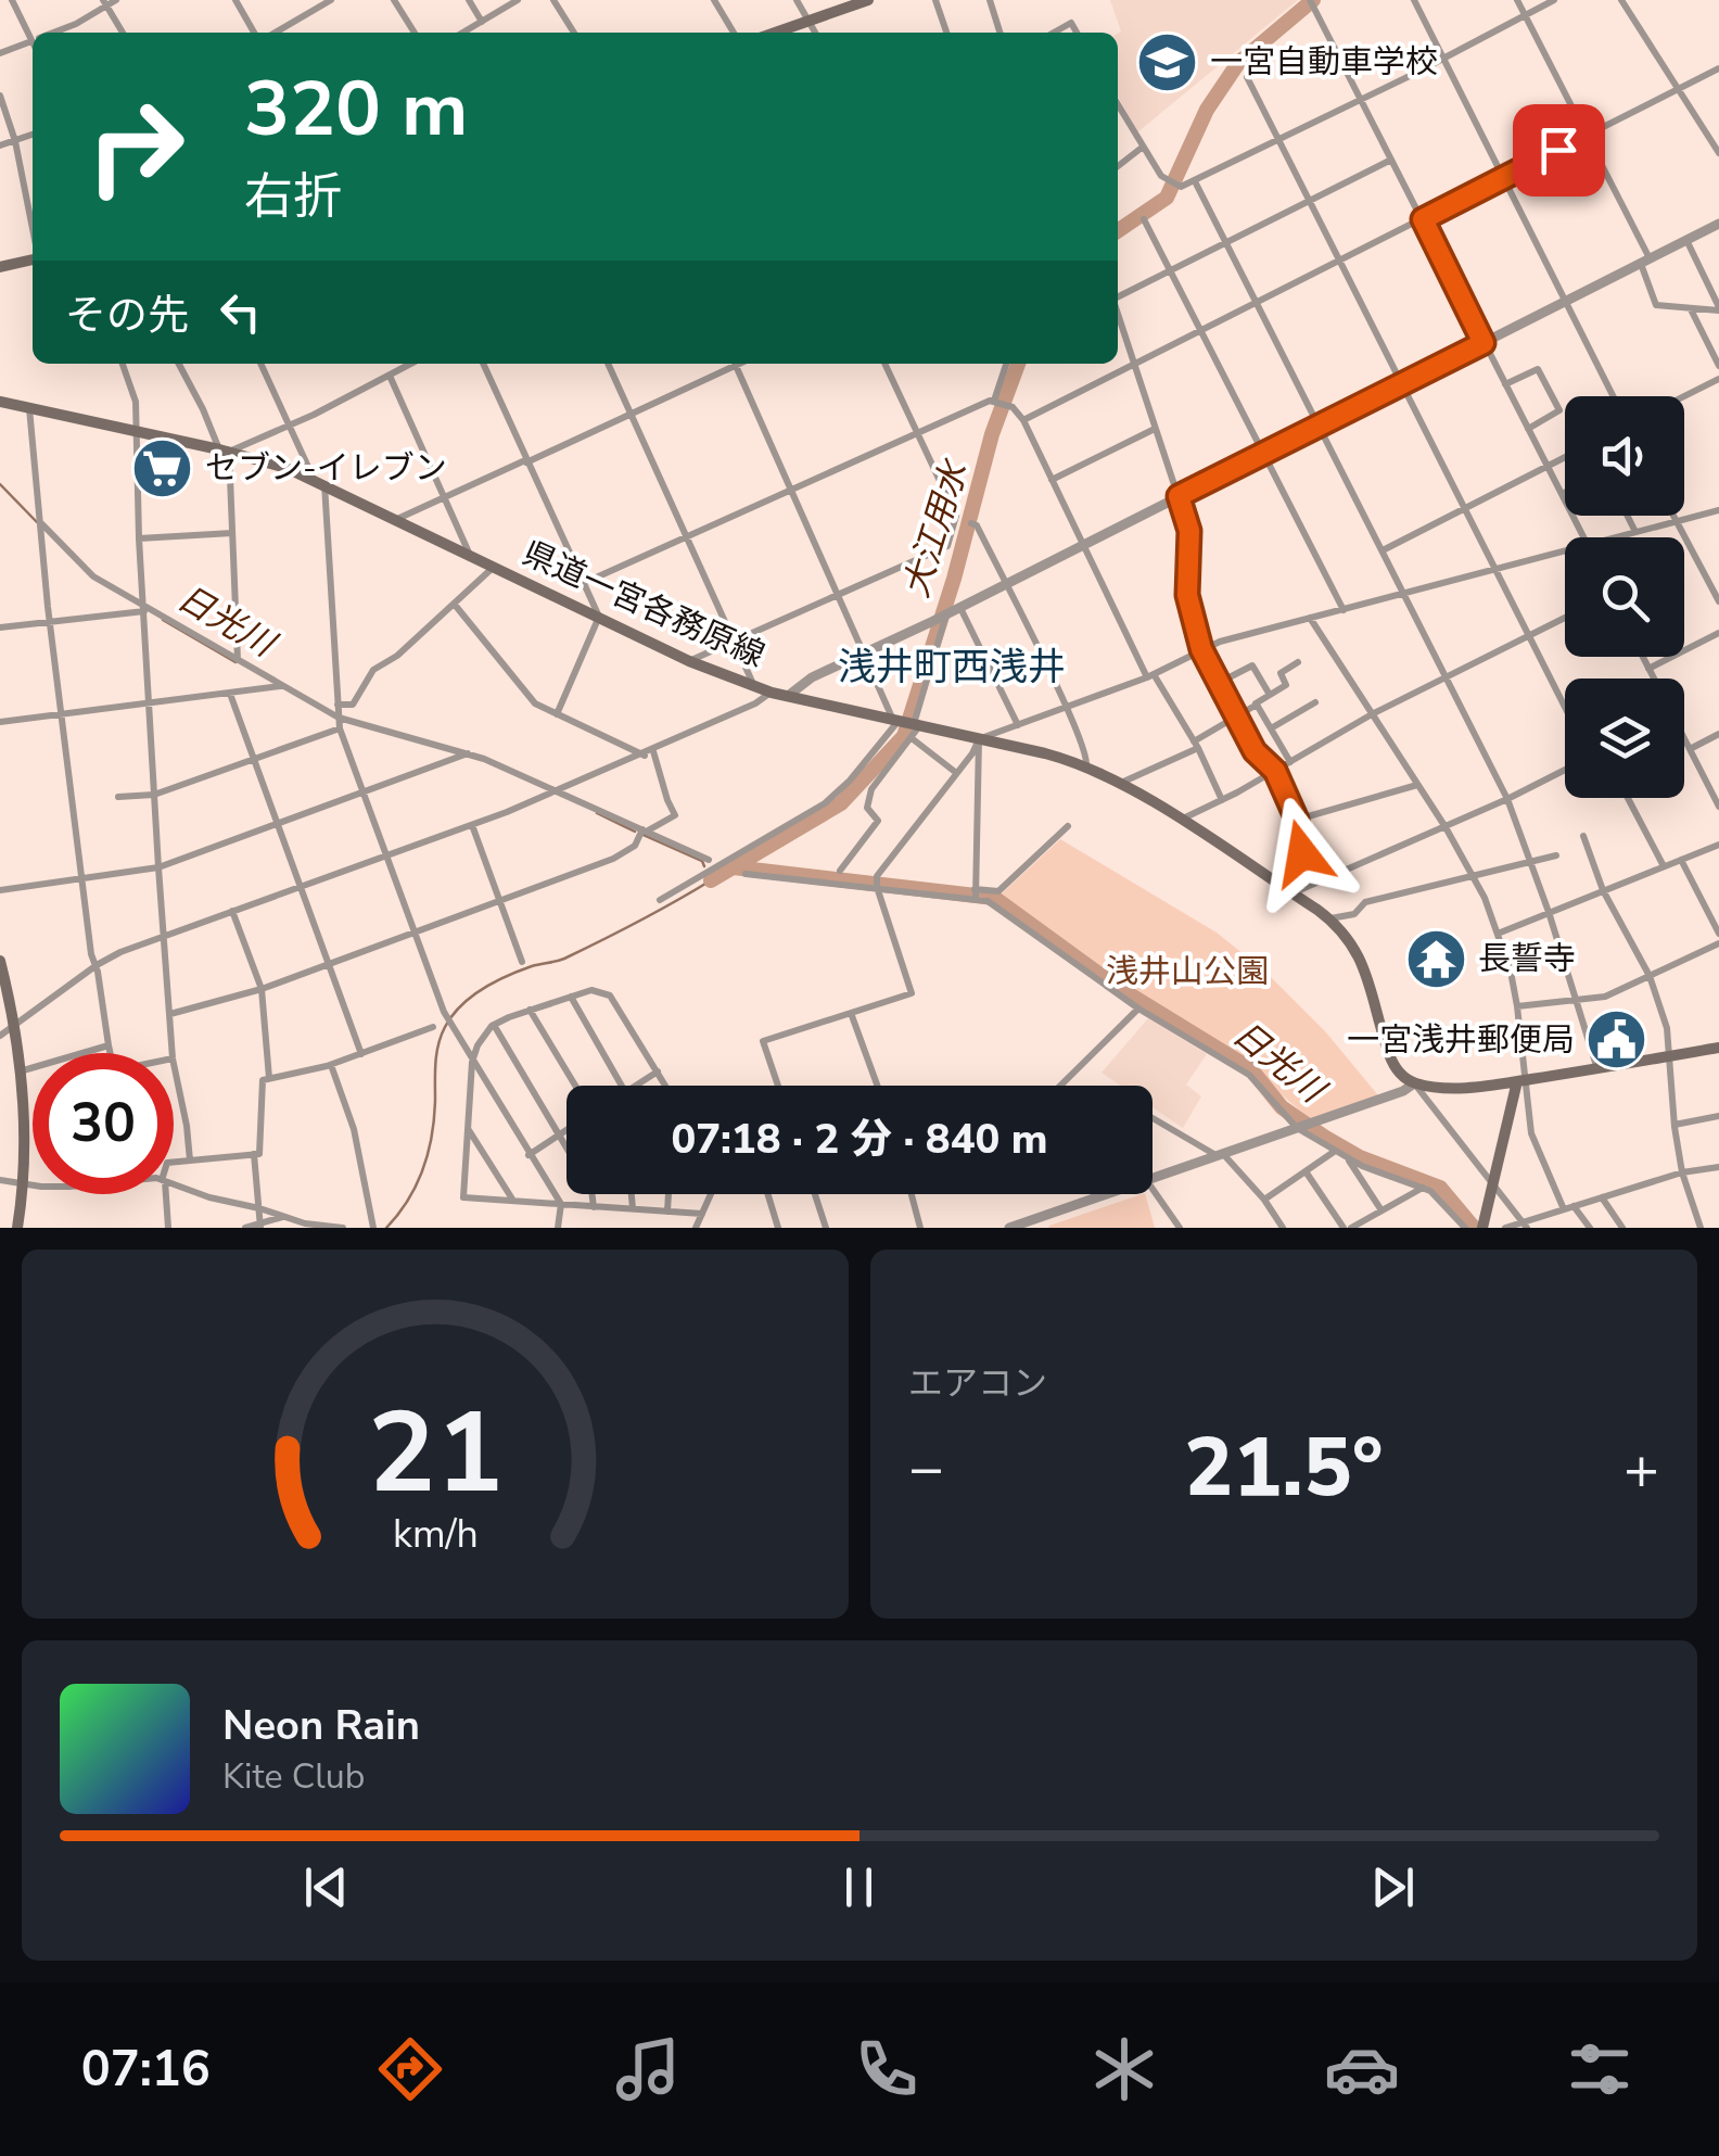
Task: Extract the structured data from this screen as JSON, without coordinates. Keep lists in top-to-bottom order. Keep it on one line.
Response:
{"streets":{"main road":["県道一宮各務原線"]},"districts":["浅井町西浅井"],"water":["大江用水","日光川"],"parks":["浅井山公園"],"places":{"school or university":["一宮自動車学校"],"supermarket":["セブン-イレブン"],"temple":["長誓寺"],"public building":["一宮浅井郵便局"]},"page":{"turn":["320 m","右折"],"then":"その先","limit":"30","trip":"07:18 · 2 分 · 840 m","tile":"エアコン","heat":["−","21.5°","+"],"song":["Neon Rain","Kite Club"],"tabs":"07:16","gauge":["21","km/h"]}}
